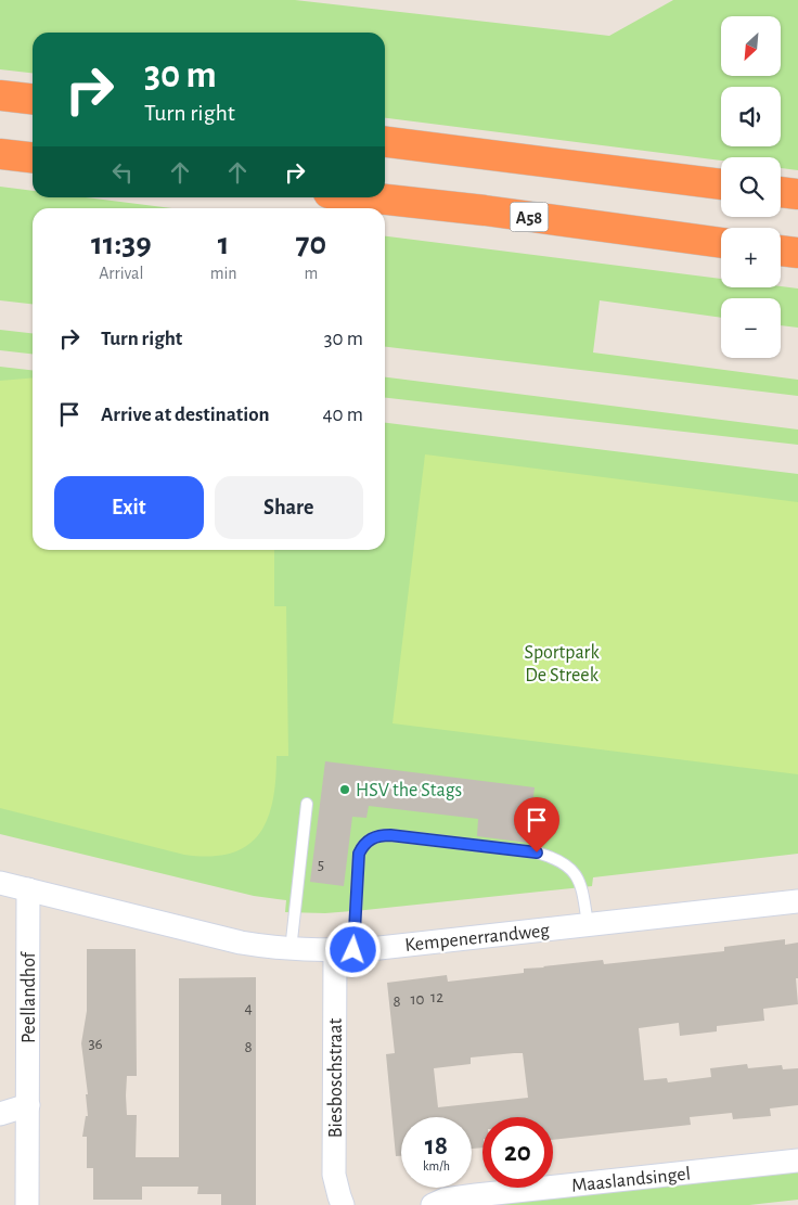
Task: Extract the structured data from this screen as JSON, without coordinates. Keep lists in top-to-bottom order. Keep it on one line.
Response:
{"streets":{"highway":["A58"],"street":["Kempenerrandweg","Peellandhof","Biesboschstraat","Maaslandsingel"]},"crossings":[["Kempenerrandweg","Peellandhof"],["Kempenerrandweg","Biesboschstraat"]],"parks":["Sportpark De Streek"],"places":["HSV the Stags"],"house_numbers":["5","12","10","8","4","36","8"],"north":"bottom left","page":{"map_buttons":["+","−"],"turn":["30 m","Turn right"],"eta":["11:39","Arrival","1","min","70","m"],"list":[{"name":"Turn right","value":"30 m"},{"name":"Arrive at destination","value":"40 m"}],"buttons":["Exit","Share"],"speed":"18 km/h","limit":"20"}}
